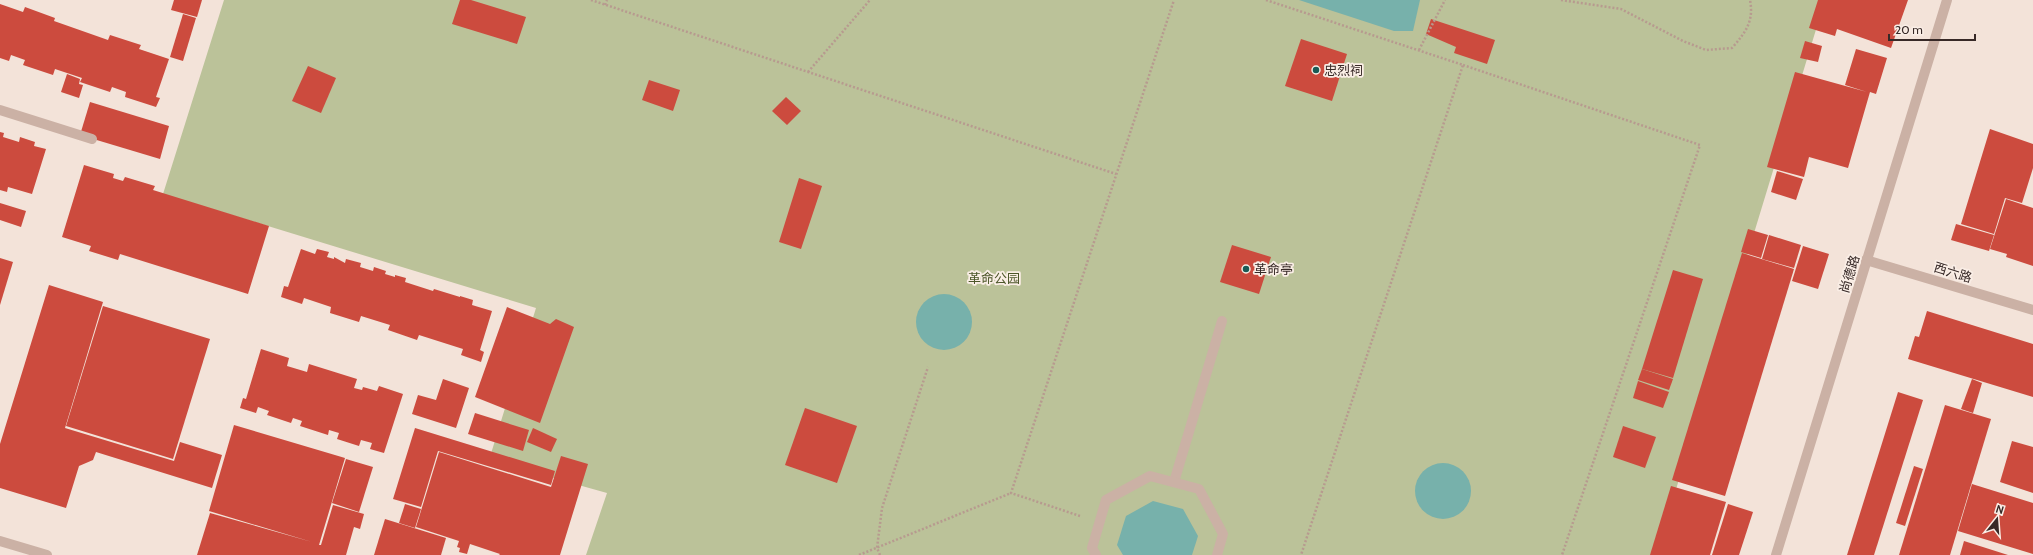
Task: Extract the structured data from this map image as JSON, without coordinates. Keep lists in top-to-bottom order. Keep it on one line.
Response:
{"streets":{"street":["西六路","尚德路"]},"crossings":[["西六路","尚德路"]],"parks":["革命公园"],"places":["忠烈祠","革命亭"],"scale_bar":"20 m","north":"top"}
